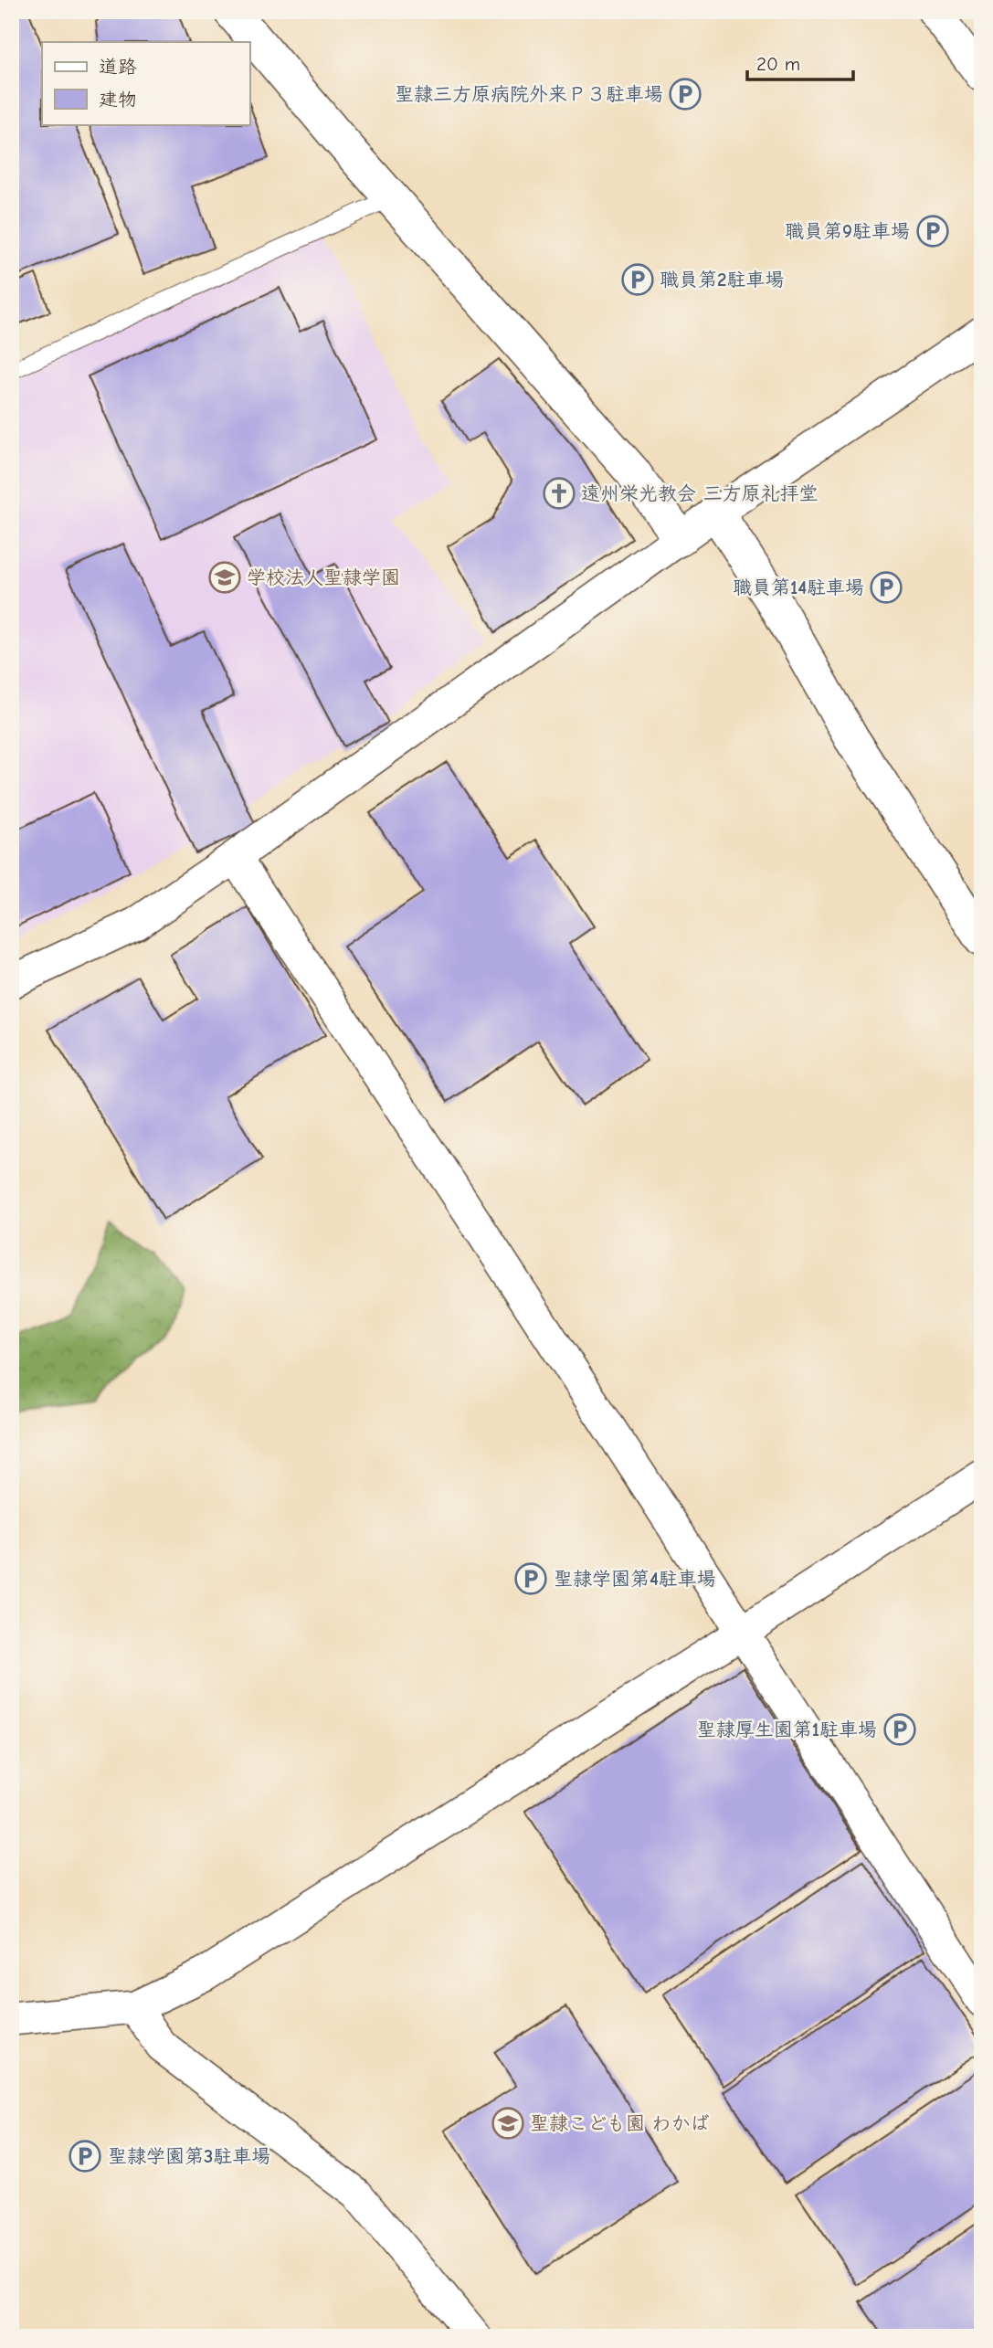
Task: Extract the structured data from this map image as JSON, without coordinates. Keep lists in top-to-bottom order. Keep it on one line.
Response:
{"places":{"parking":["聖隷三方原病院外来Ｐ３駐車場","職員第9駐車場","職員第2駐車場","職員第14駐車場","聖隷学園第4駐車場","聖隷厚生園第1駐車場","聖隷学園第3駐車場"],"church":["遠州栄光教会 三方原礼拝堂"],"school or university":["学校法人聖隷学園","聖隷こども園 わかば"]},"legend":["道路","建物"],"scale_bar":"20 m"}
